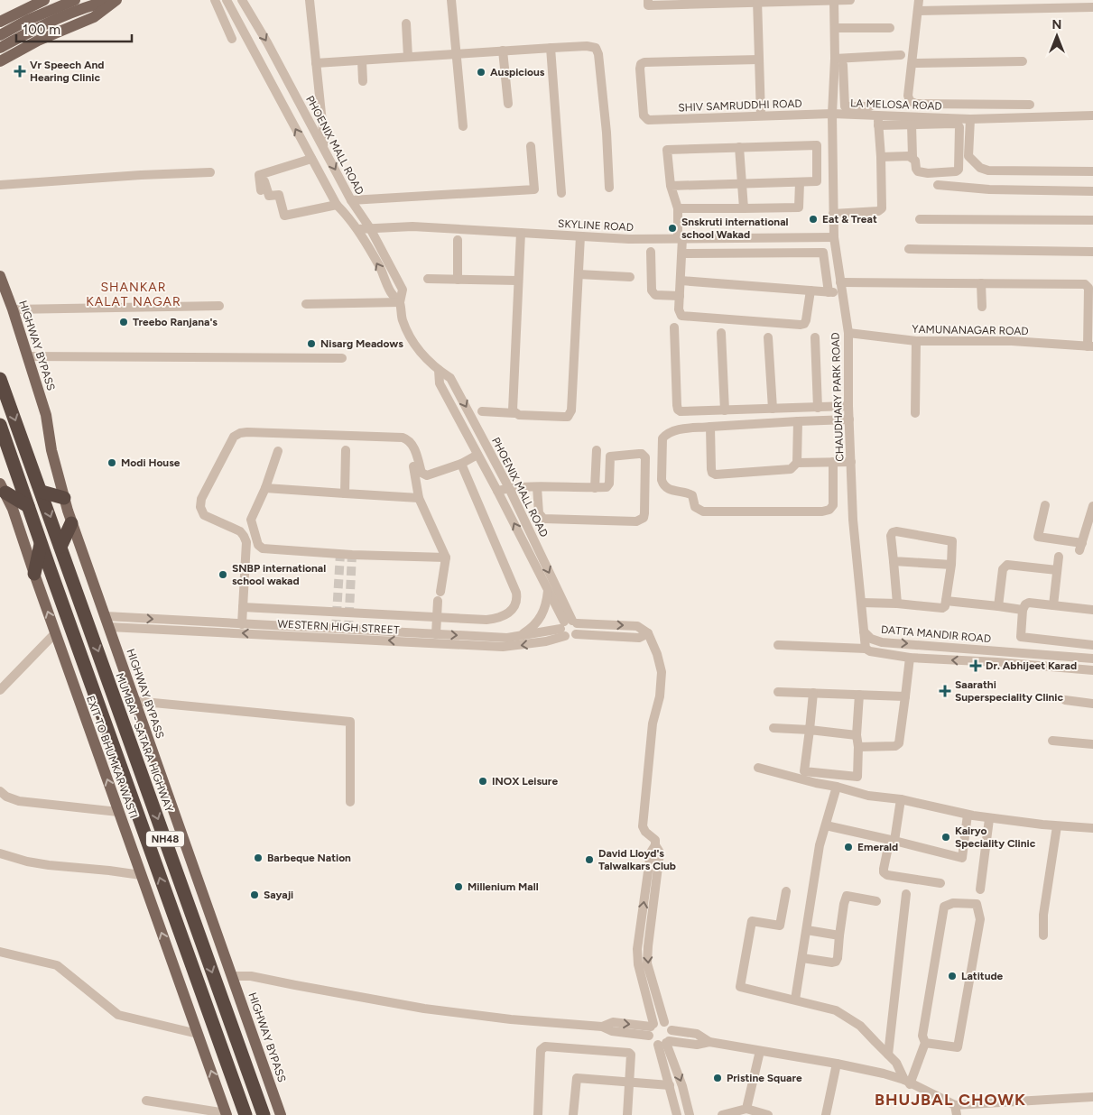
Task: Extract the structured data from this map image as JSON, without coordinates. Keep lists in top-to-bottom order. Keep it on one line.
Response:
{"streets":{"highway":["MUMBAI - SATARA HIGHWAY","NH48"],"main road":["HIGHWAY BYPASS","EXIT TO BHUMKAR WASTI"],"street":["LA MELOSA ROAD","SHIV SAMRUDDHI ROAD","PHOENIX MALL ROAD","SKYLINE ROAD","YAMUNANAGAR ROAD","CHAUDHARY PARK ROAD","WESTERN HIGH STREET","DATTA MANDIR ROAD"]},"crossings":[["LA MELOSA ROAD","SHIV SAMRUDDHI ROAD"],["LA MELOSA ROAD","CHAUDHARY PARK ROAD"],["SHIV SAMRUDDHI ROAD","CHAUDHARY PARK ROAD"],["PHOENIX MALL ROAD","SKYLINE ROAD"],["PHOENIX MALL ROAD","WESTERN HIGH STREET"],["SKYLINE ROAD","CHAUDHARY PARK ROAD"],["YAMUNANAGAR ROAD","CHAUDHARY PARK ROAD"],["HIGHWAY BYPASS","WESTERN HIGH STREET"],["CHAUDHARY PARK ROAD","DATTA MANDIR ROAD"]],"one_way":["EXIT TO BHUMKAR WASTI"],"districts":["SHANKAR KALAT NAGAR","BHUJBAL CHOWK"],"places":{"health":["Vr Speech And Hearing Clinic","Dr. Abhijeet Karad","Saarathi Superspeciality Clinic"],"other":["Auspicious","Eat & Treat","Snskruti international school Wakad","Treebo Ranjana's","Nisarg Meadows","Modi House","SNBP international school wakad","INOX Leisure","Kairyo Speciality Clinic","Emerald","Barbeque Nation","David Lloyd's Talwalkars Club","Millenium Mall","Sayaji","Latitude","Pristine Square"]},"scale_bar":"100 m","north":"top"}
